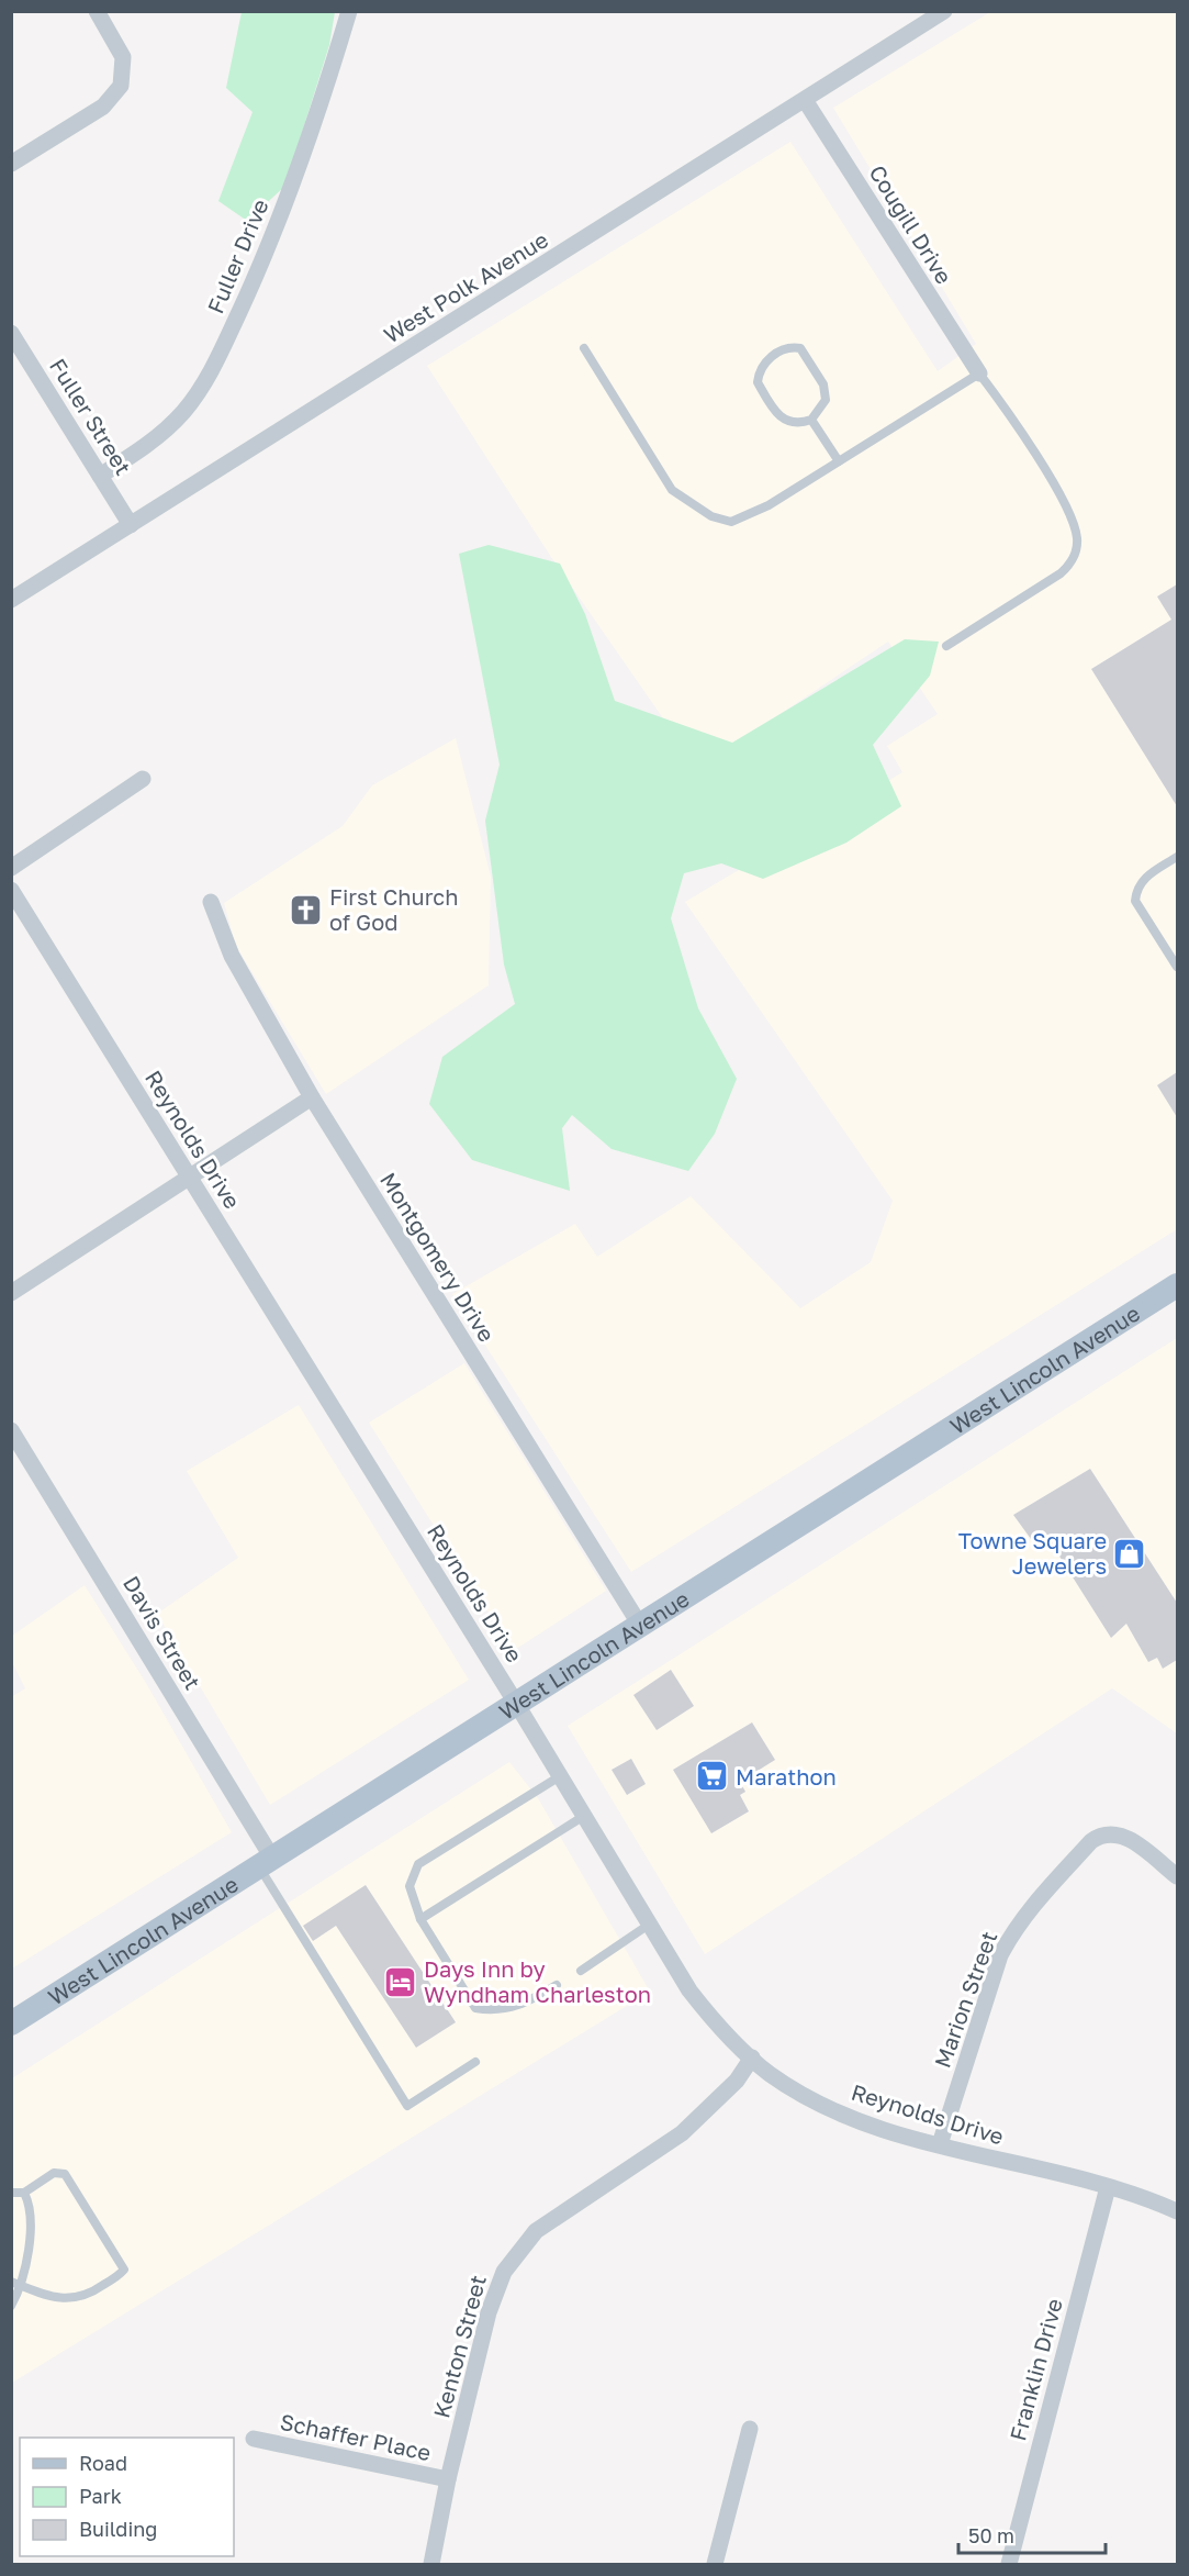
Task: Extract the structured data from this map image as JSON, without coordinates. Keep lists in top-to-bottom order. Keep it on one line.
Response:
{"streets":{"main road":["West Lincoln Avenue"],"street":["Cougill Drive","Fuller Drive","West Polk Avenue","Fuller Street","Reynolds Drive","Montgomery Drive","Davis Street","Marion Street","Kenton Street","Franklin Drive","Schaffer Place"]},"crossings":[["Cougill Drive","West Polk Avenue"],["Fuller Drive","Fuller Street"],["West Polk Avenue","Fuller Street"],["Reynolds Drive","West Lincoln Avenue"],["Reynolds Drive","Marion Street"],["Reynolds Drive","Kenton Street"],["Reynolds Drive","Franklin Drive"],["Montgomery Drive","West Lincoln Avenue"],["West Lincoln Avenue","Davis Street"],["Kenton Street","Schaffer Place"]],"places":{"church":["First Church of God"],"shop":["Towne Square Jewelers"],"supermarket":["Marathon"],"hotel":["Days Inn by Wyndham Charleston"]},"legend":["Road","Park","Building"],"scale_bar":"50 m"}
